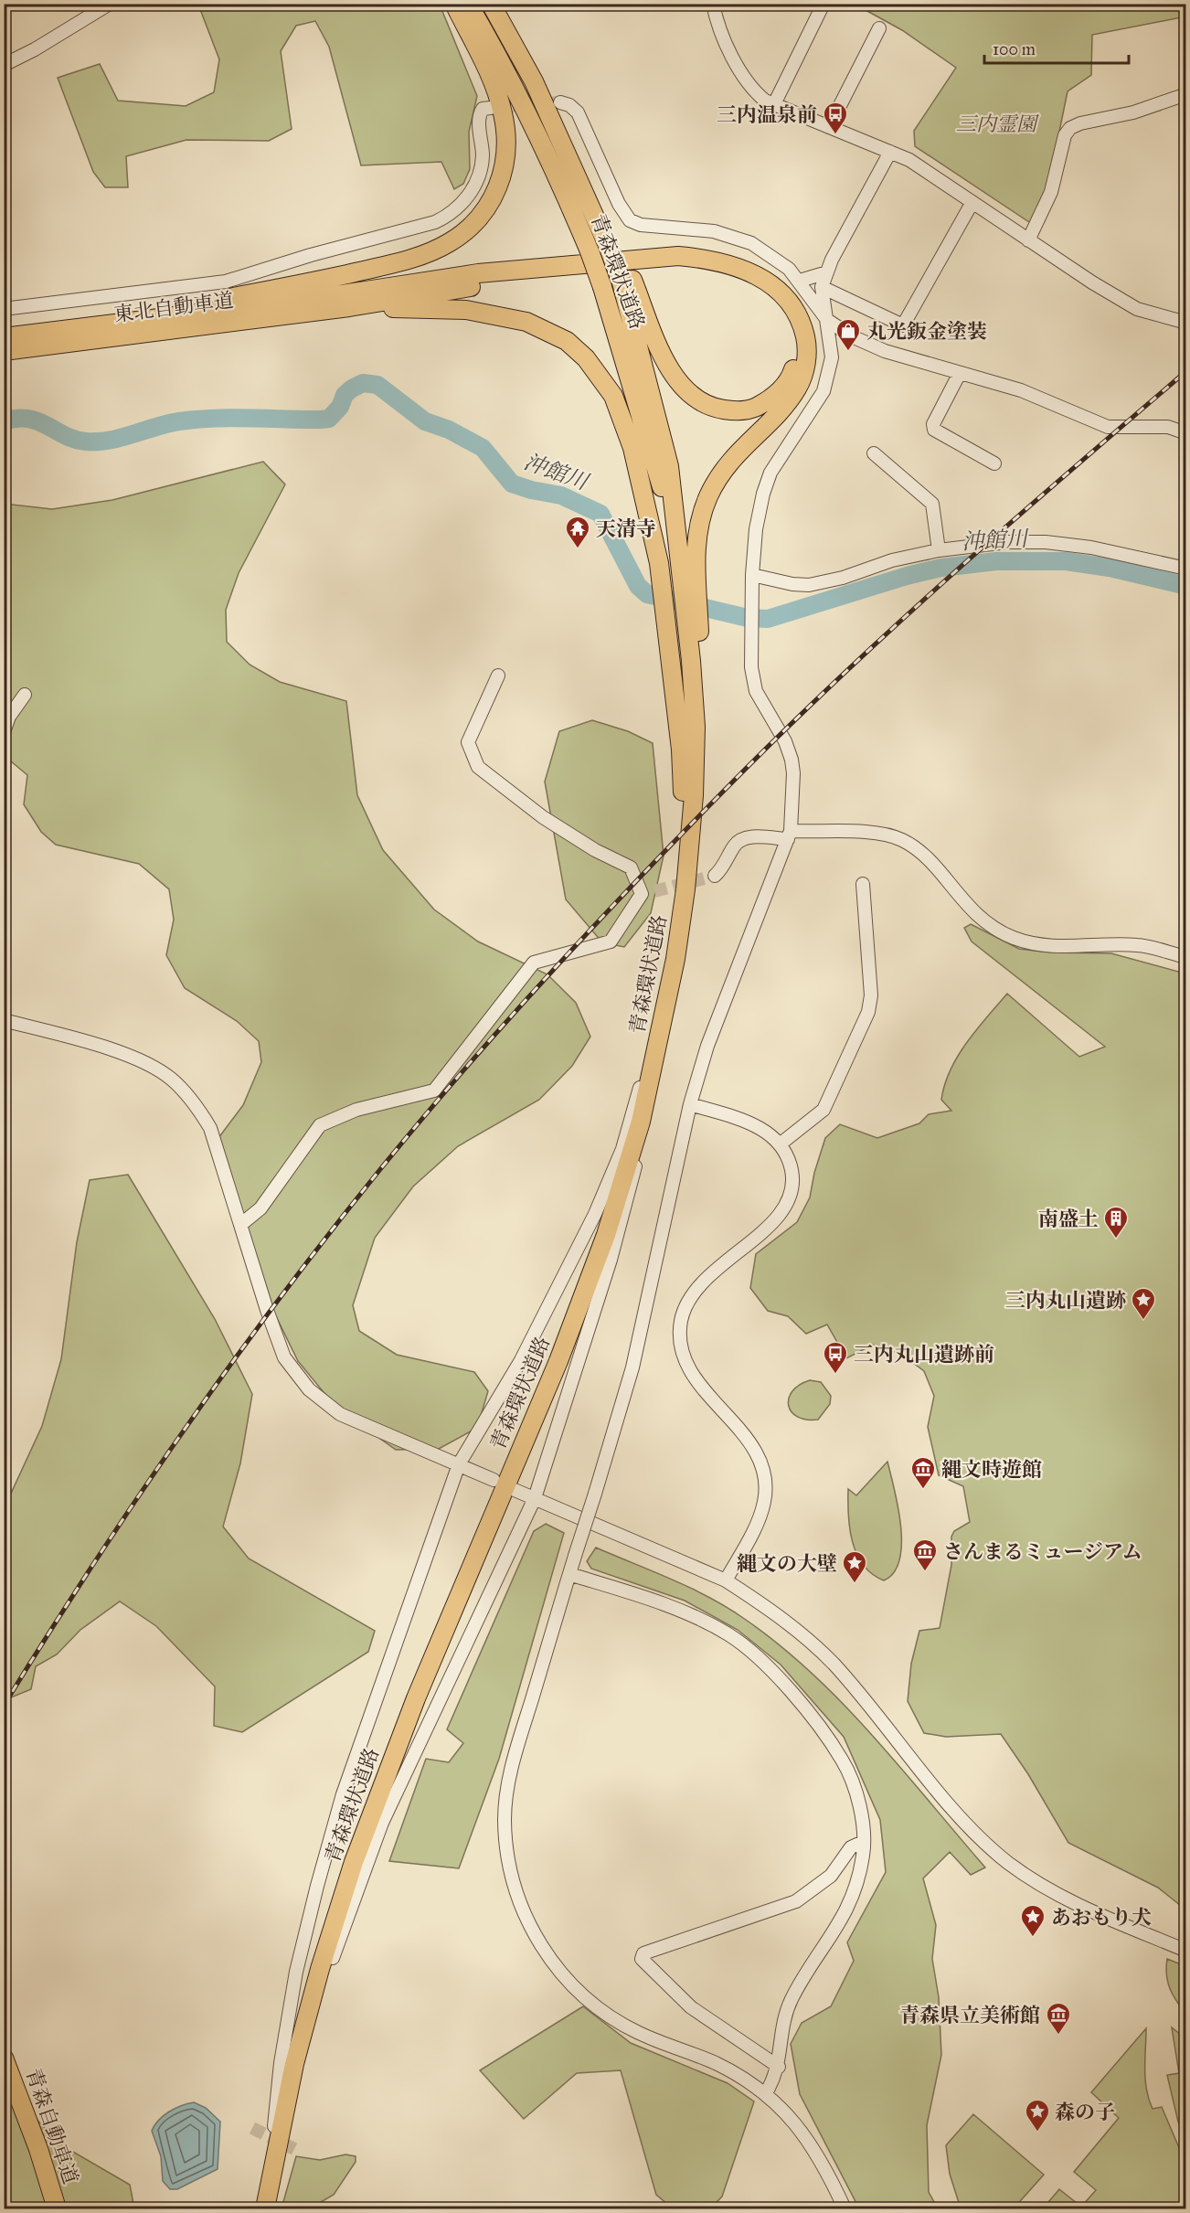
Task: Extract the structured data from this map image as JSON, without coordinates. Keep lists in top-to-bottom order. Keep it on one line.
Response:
{"streets":{"highway":["青森環状道路","東北自動車道","青森自動車道"]},"water":["沖館川"],"parks":["三内霊園"],"places":{"bus stop":["三内温泉前","三内丸山遺跡前"],"shop":["丸光鈑金塗装"],"temple":["天清寺"],"building":["南盛土"],"place":["三内丸山遺跡","縄文の大壁","あおもり犬","森の子"],"museum":["縄文時遊館","さんまるミュージアム","青森県立美術館"]},"scale_bar":"100 m"}
